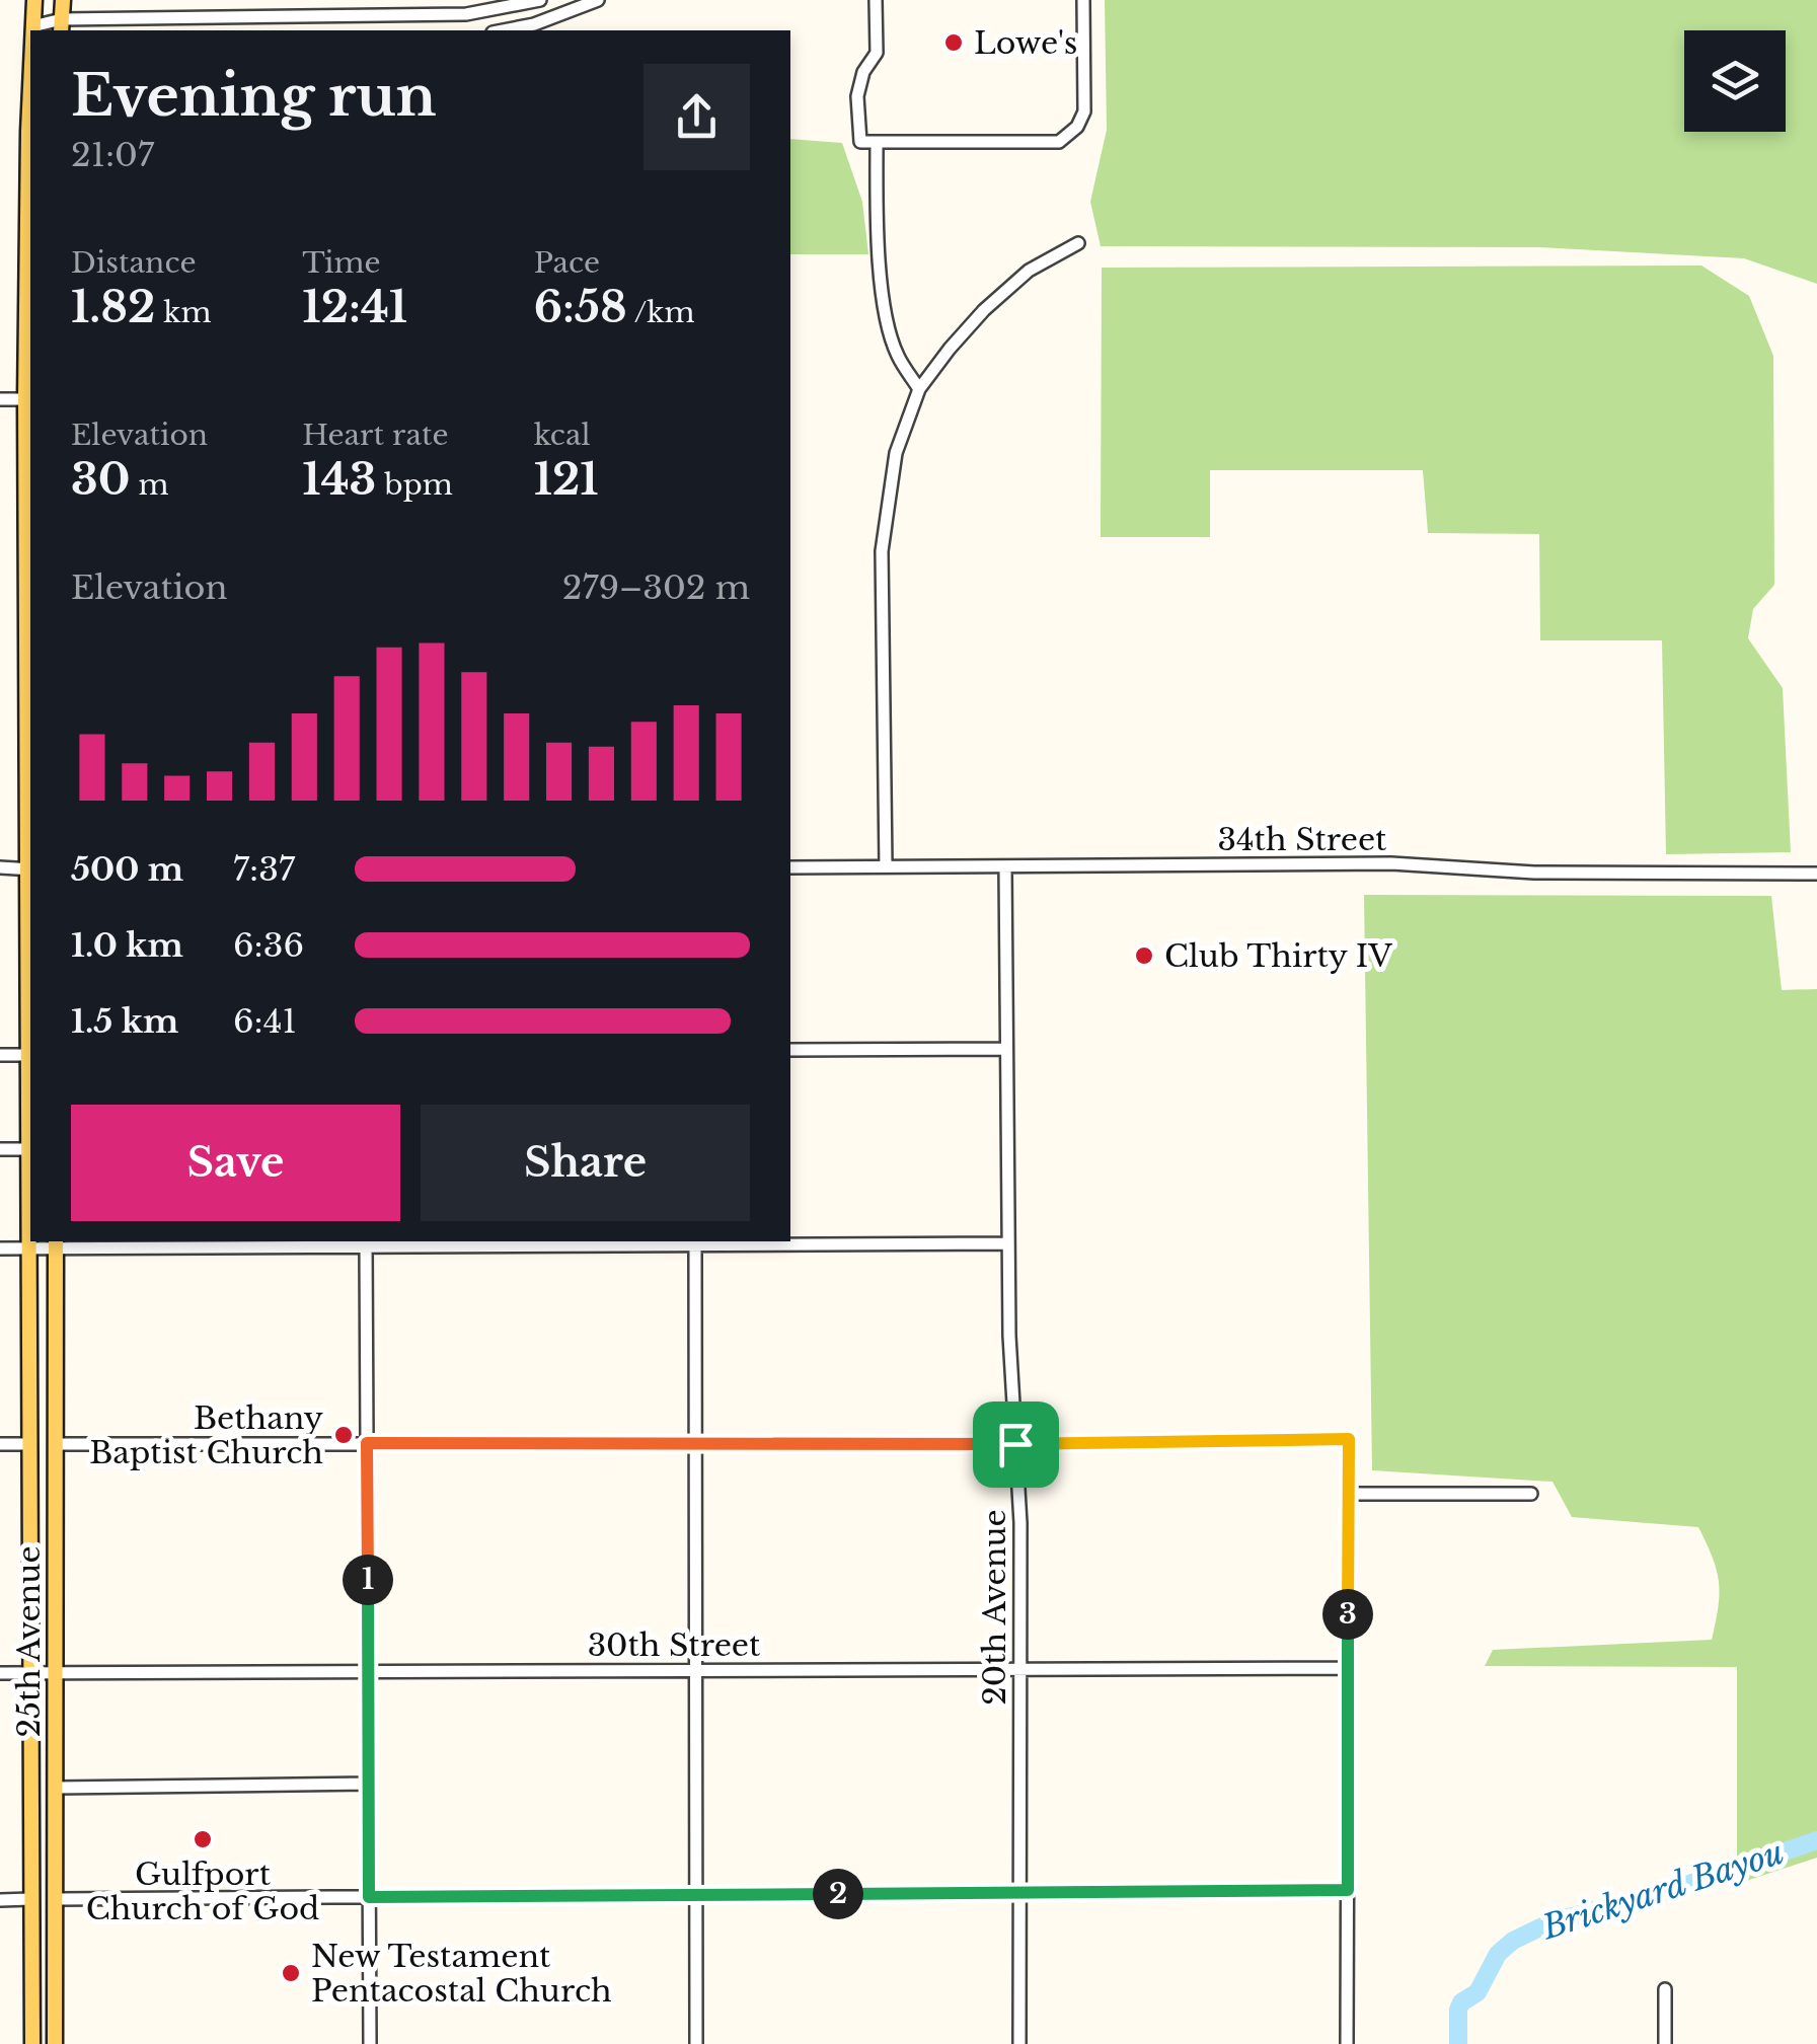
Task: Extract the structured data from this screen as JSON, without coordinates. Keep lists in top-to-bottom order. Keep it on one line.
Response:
{"streets":{"main road":["25th Avenue"],"street":["34th Street","20th Avenue","30th Street"]},"crossings":[["34th Street","20th Avenue"],["20th Avenue","30th Street"],["25th Avenue","30th Street"]],"water":["Brickyard Bayou"],"places":["Lowe's","Club Thirty IV","Bethany Baptist Church","Gulfport Church of God","New Testament Pentacostal Church"],"page":{"heading":["Evening run","21:07"],"stats":[["Distance","1.82 km"],["Time","12:41"],["Pace","6:58 /km"],["Elevation","30 m"],["Heart rate","143 bpm"],["kcal","121"]],"chart":["Elevation","279–302 m"],"list":[{"name":"500 m","note":"7:37"},{"name":"1.0 km","note":"6:36"},{"name":"1.5 km","note":"6:41"}],"buttons":["Save","Share"],"pins":["1","3","2"]}}
